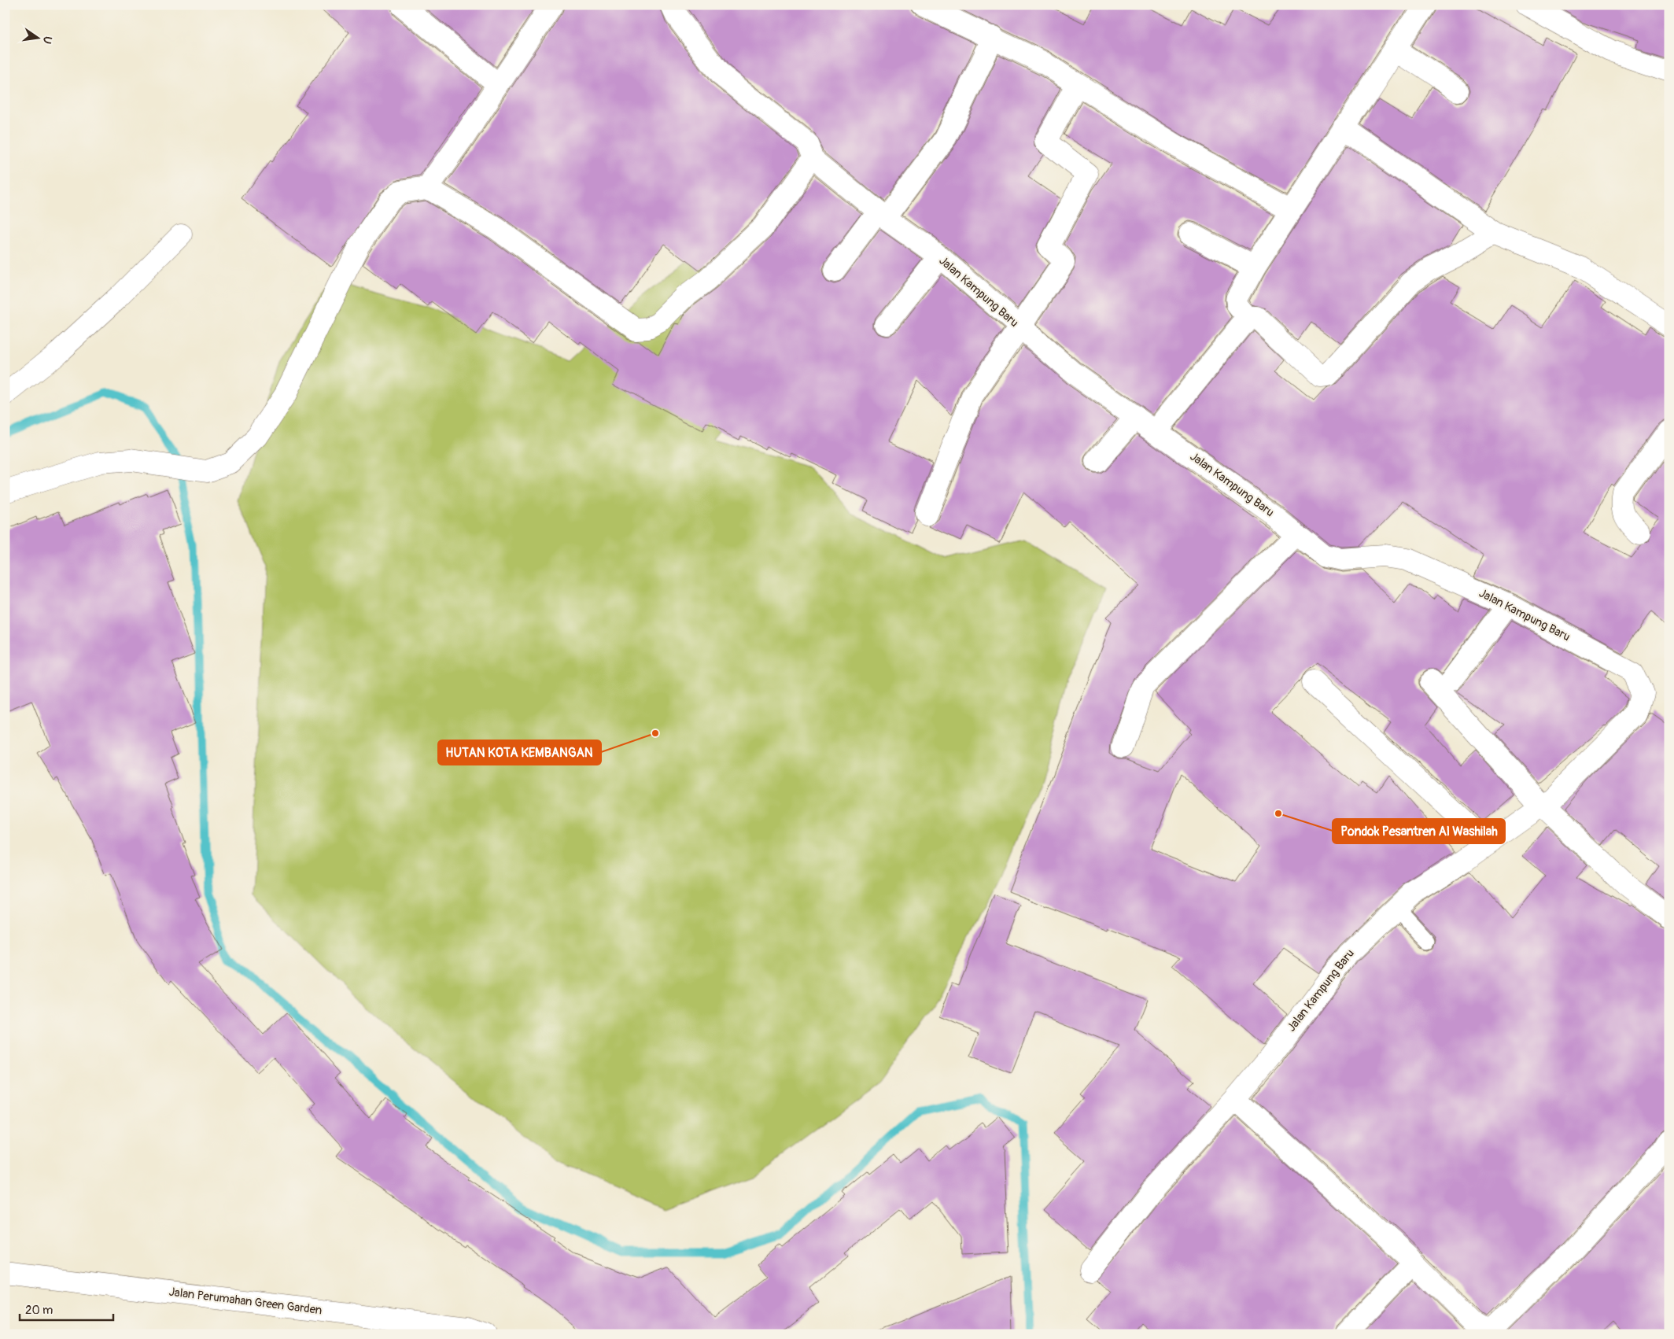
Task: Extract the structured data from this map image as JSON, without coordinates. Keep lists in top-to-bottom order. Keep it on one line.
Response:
{"streets":{"street":["Jalan Kampung Baru","Jalan Perumahan Green Garden"]},"places":["HUTAN KOTA KEMBANGAN","Pondok Pesantren Al Washilah"],"scale_bar":"20 m","north":"right"}
